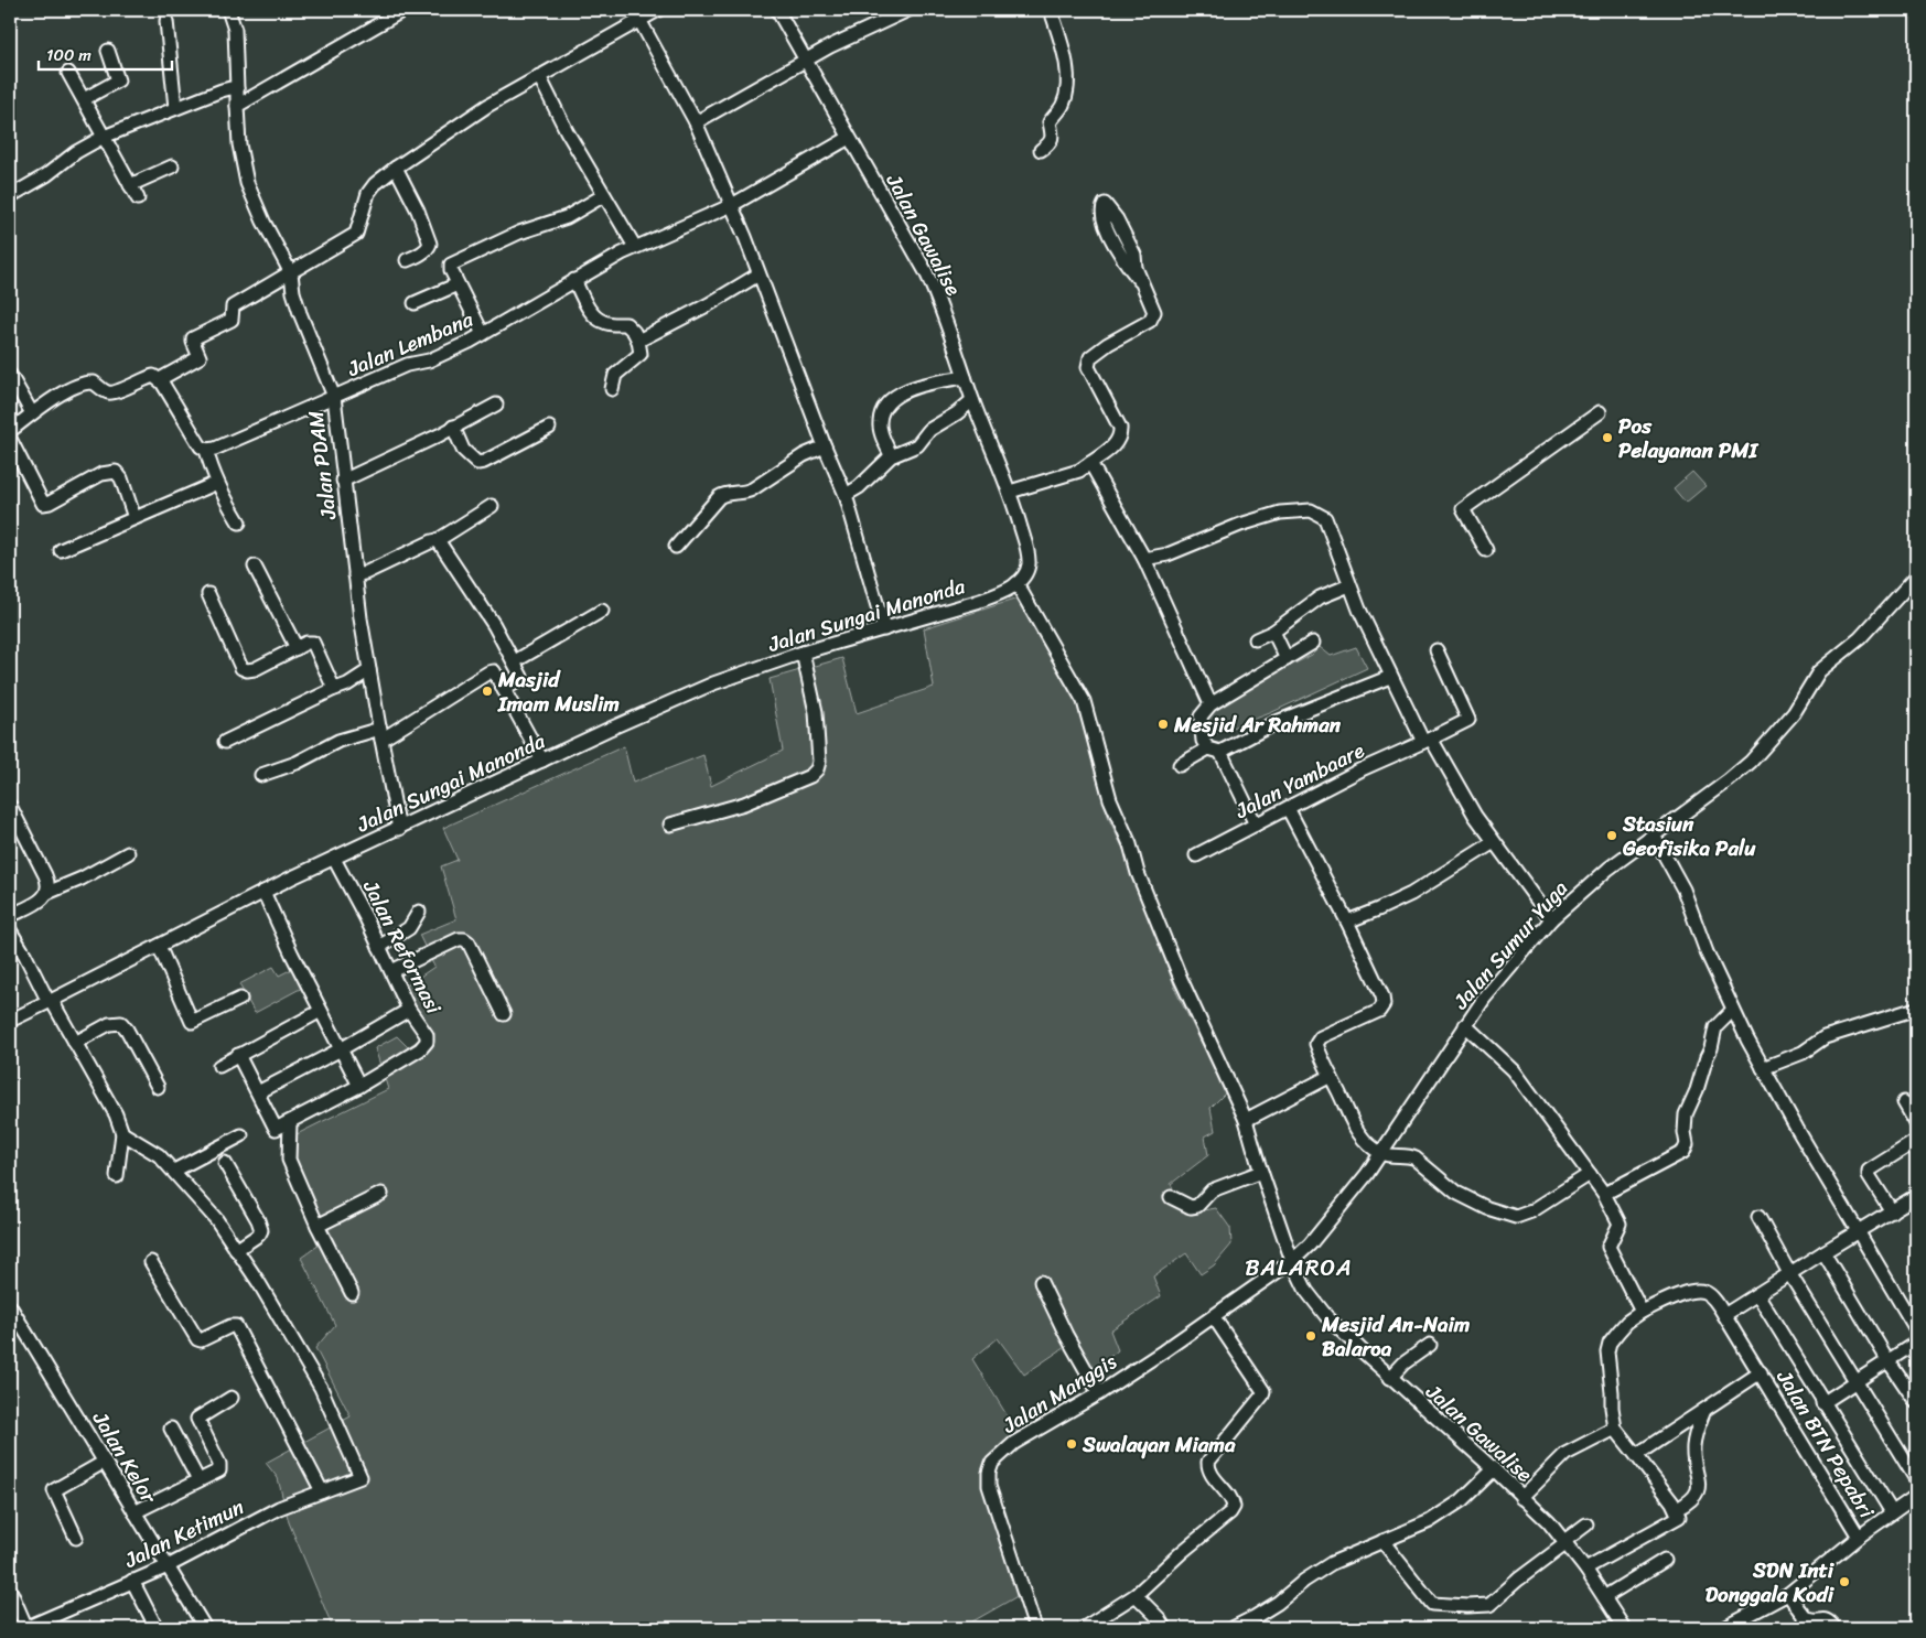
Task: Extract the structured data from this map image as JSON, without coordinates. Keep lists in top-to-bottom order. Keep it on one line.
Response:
{"streets":{"street":["Jalan Gawalise","Jalan Lembana","Jalan PDAM","Jalan Sungai Manonda","Jalan Yambaare","Jalan Sumur Yuga","Jalan Reformasi","Jalan Manggis","Jalan BTN Pepabri","Jalan Kelor","Jalan Ketimun"]},"crossings":[["Jalan Gawalise","Jalan Lembana"],["Jalan Gawalise","Jalan Sungai Manonda"],["Jalan Gawalise","Jalan Sumur Yuga"],["Jalan Gawalise","Jalan Manggis"],["Jalan Lembana","Jalan PDAM"],["Jalan PDAM","Jalan Sungai Manonda"],["Jalan Sungai Manonda","Jalan Reformasi"],["Jalan Sumur Yuga","Jalan Manggis"],["Jalan Kelor","Jalan Ketimun"]],"districts":["BALAROA"],"places":["Pos Pelayanan PMI","Masjid Imam Muslim","Mesjid Ar Rahman","Stasiun Geofisika Palu","Mesjid An-Naim Balaroa","Swalayan Miama","SDN Inti Donggala Kodi"],"scale_bar":"100 m"}
